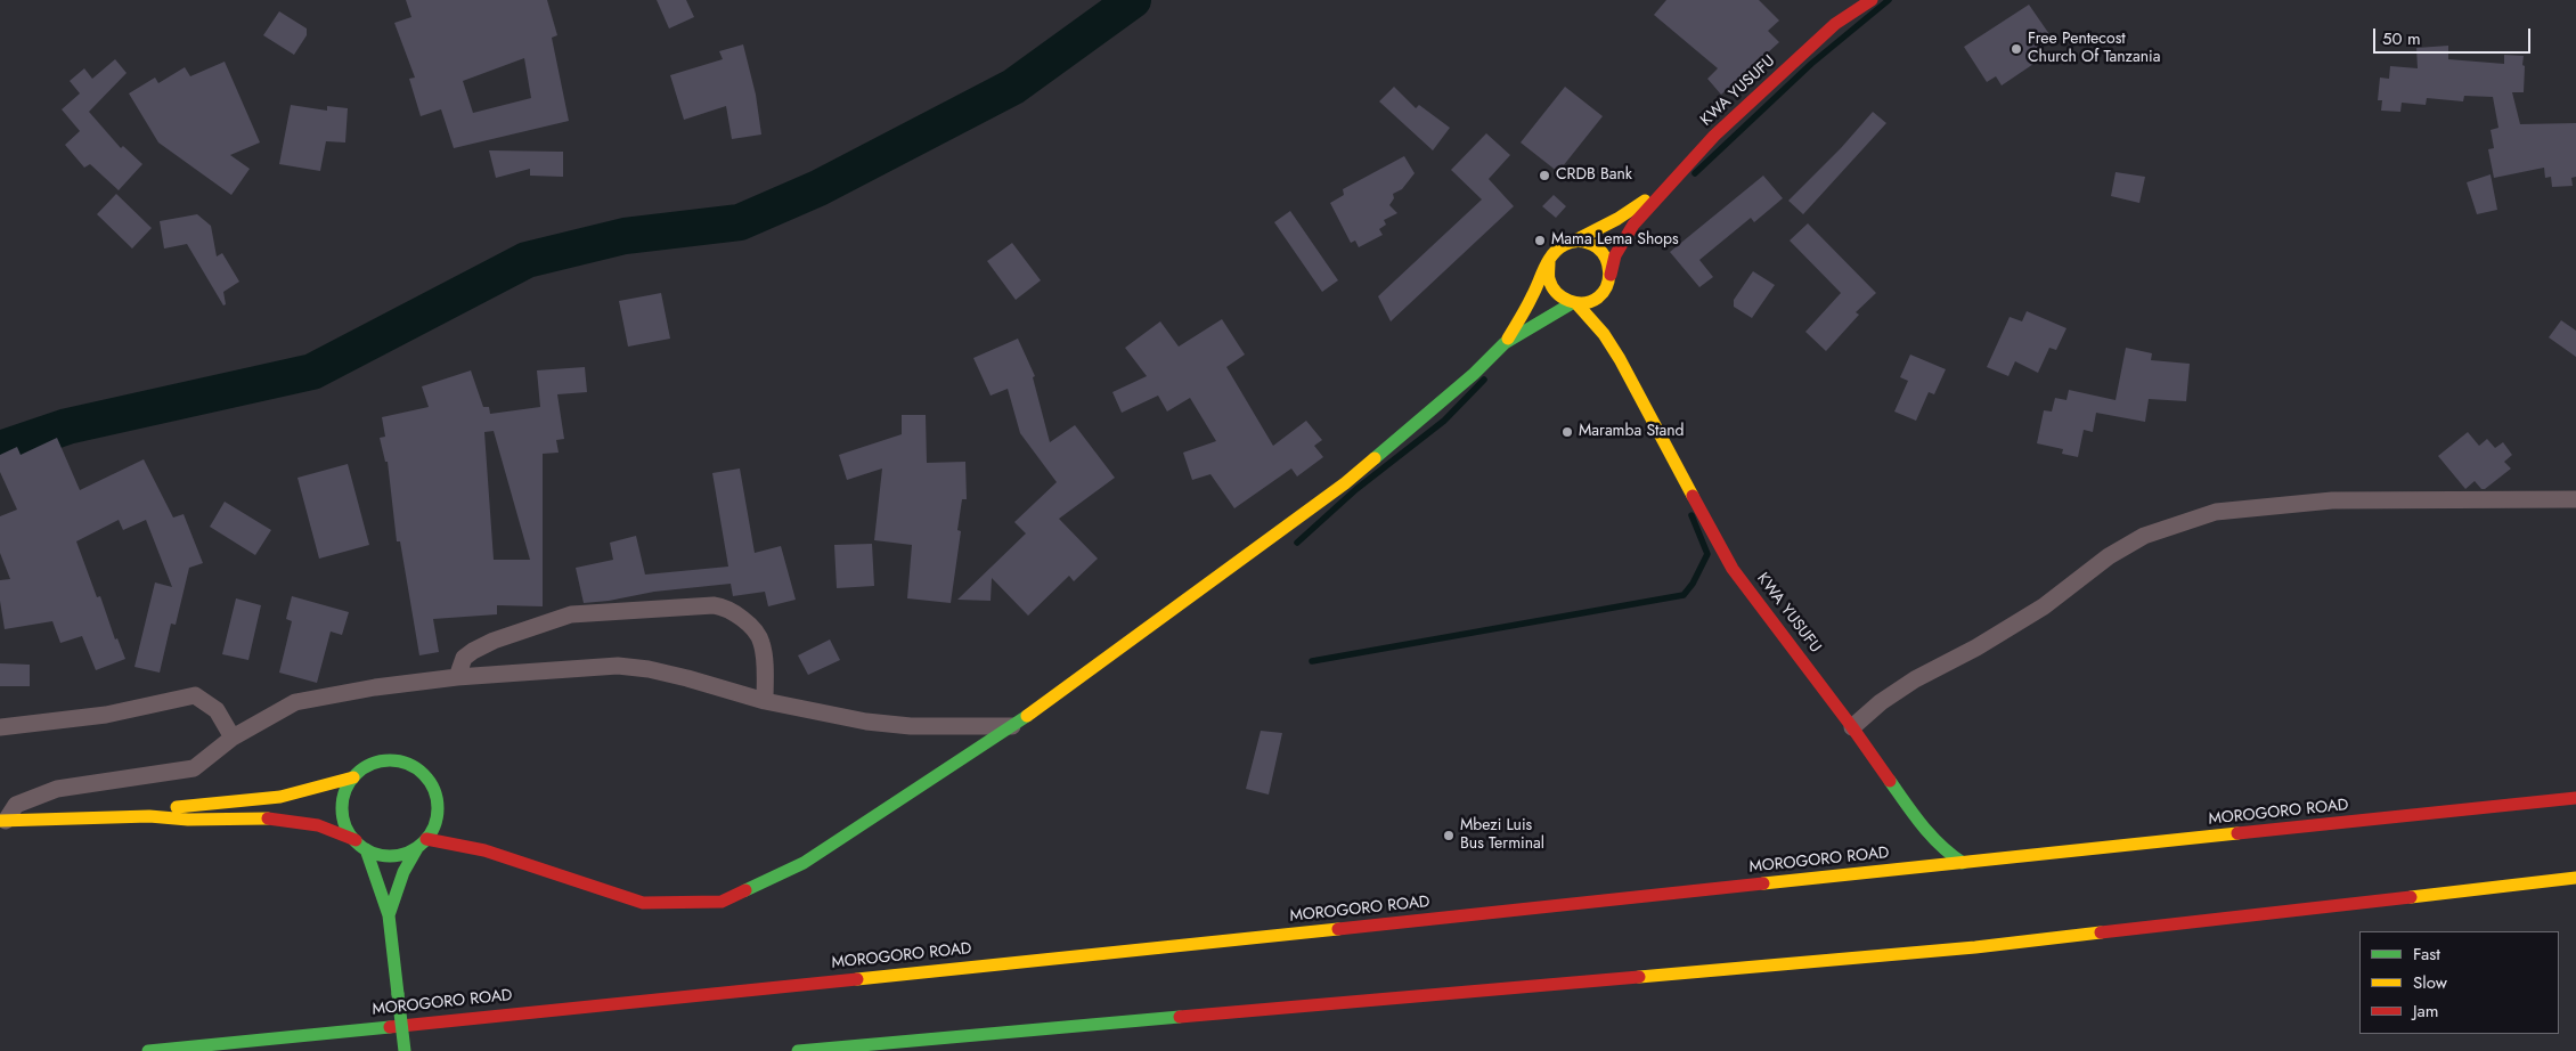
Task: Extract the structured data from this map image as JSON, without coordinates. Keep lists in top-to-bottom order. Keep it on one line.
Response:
{"streets":{"main road":["KWA YUSUFU","MOROGORO ROAD"]},"crossings":[["KWA YUSUFU","MOROGORO ROAD"]],"places":["Free Pentecost Church Of Tanzania","CRDB Bank","Mama Lema Shops","Maramba Stand","Mbezi Luis Bus Terminal"],"legend":["Fast","Slow","Jam"],"scale_bar":"50 m"}
